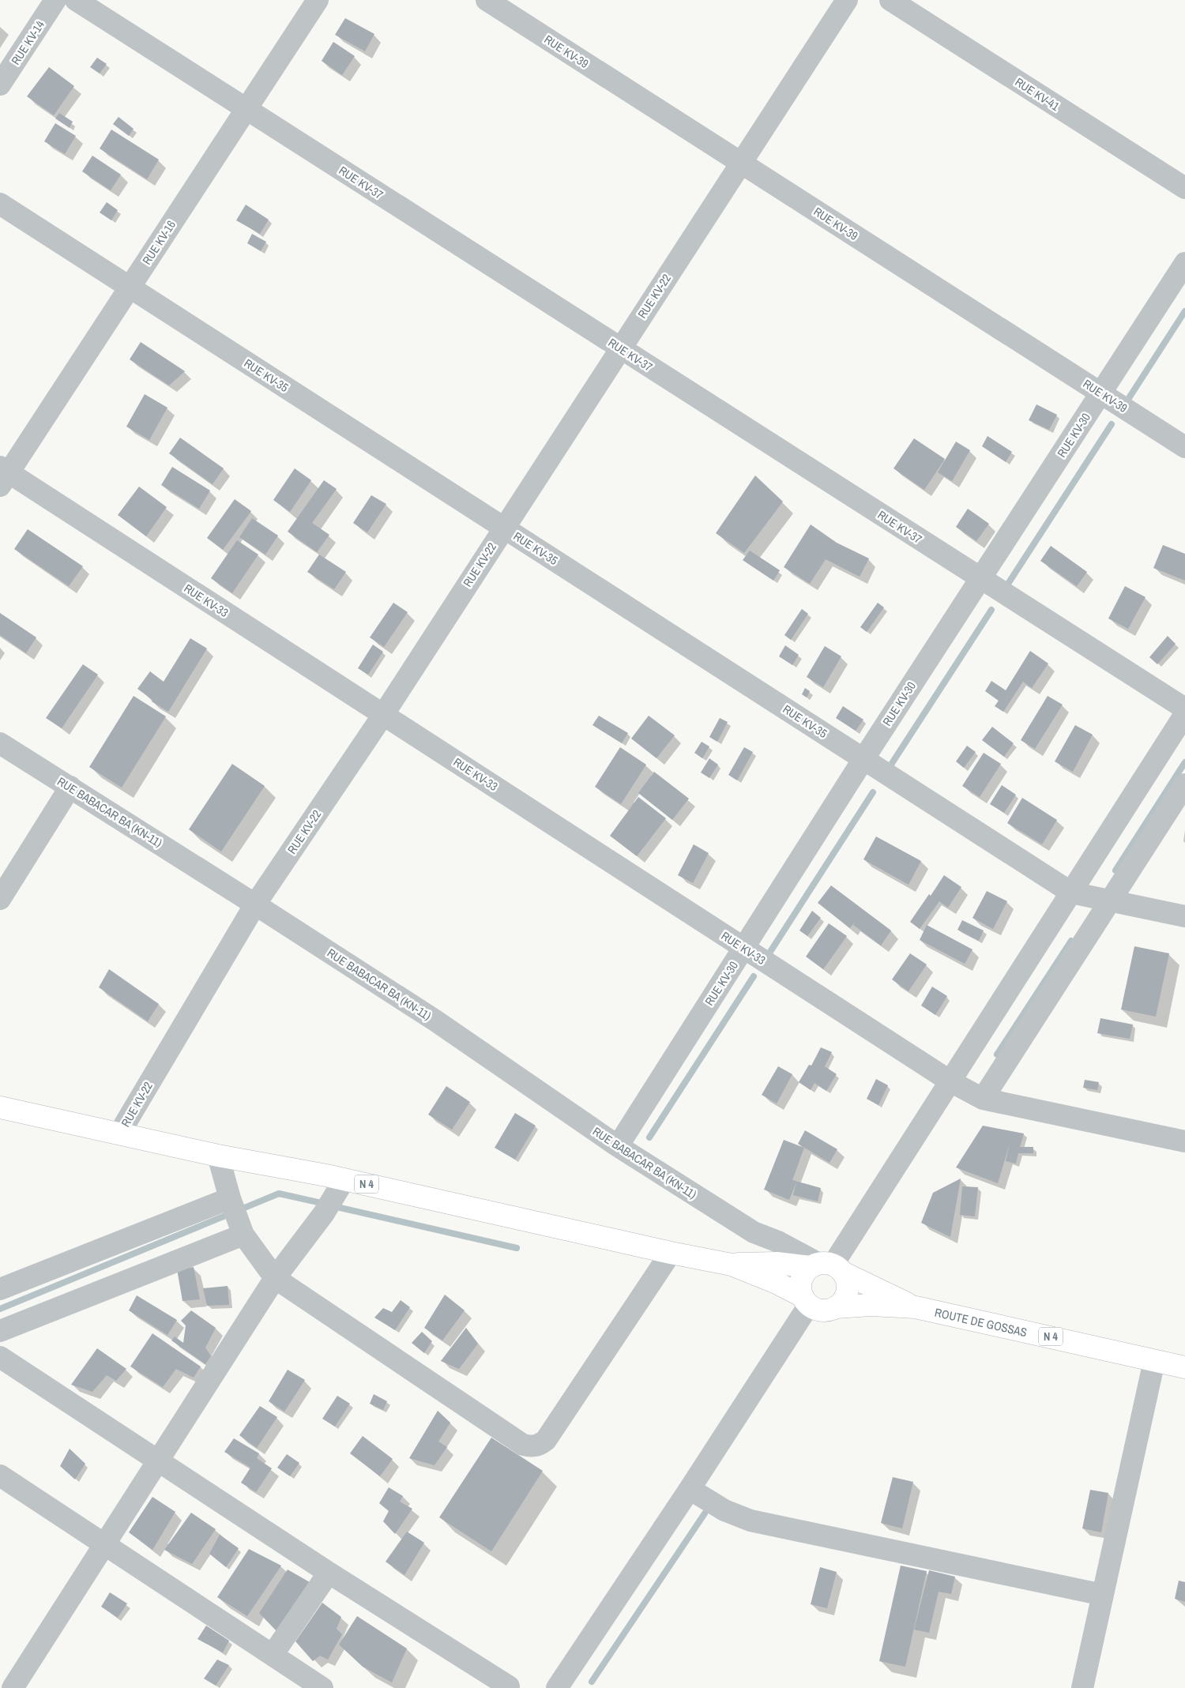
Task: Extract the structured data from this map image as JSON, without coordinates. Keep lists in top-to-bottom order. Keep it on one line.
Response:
{"streets":{"main road":["N 4","ROUTE DE GOSSAS"],"street":["RUE KV-14","RUE KV-39","RUE KV-41","RUE KV-37","RUE KV-16","RUE KV-22","RUE KV-35","RUE KV-30","RUE KV-33","RUE BABACAR BA (KN-11)"]},"crossings":[["RUE KV-39","RUE KV-22"],["RUE KV-39","RUE KV-30"],["RUE KV-37","RUE KV-16"],["RUE KV-37","RUE KV-22"],["RUE KV-37","RUE KV-30"],["RUE KV-16","RUE KV-35"],["RUE KV-16","RUE KV-33"],["RUE KV-22","RUE KV-35"],["RUE KV-22","RUE KV-33"],["RUE KV-22","RUE BABACAR BA (KN-11)"],["RUE KV-22","N 4"],["RUE KV-35","RUE KV-30"],["RUE KV-30","RUE KV-33"],["RUE KV-30","RUE BABACAR BA (KN-11)"],["N 4","ROUTE DE GOSSAS"]]}
